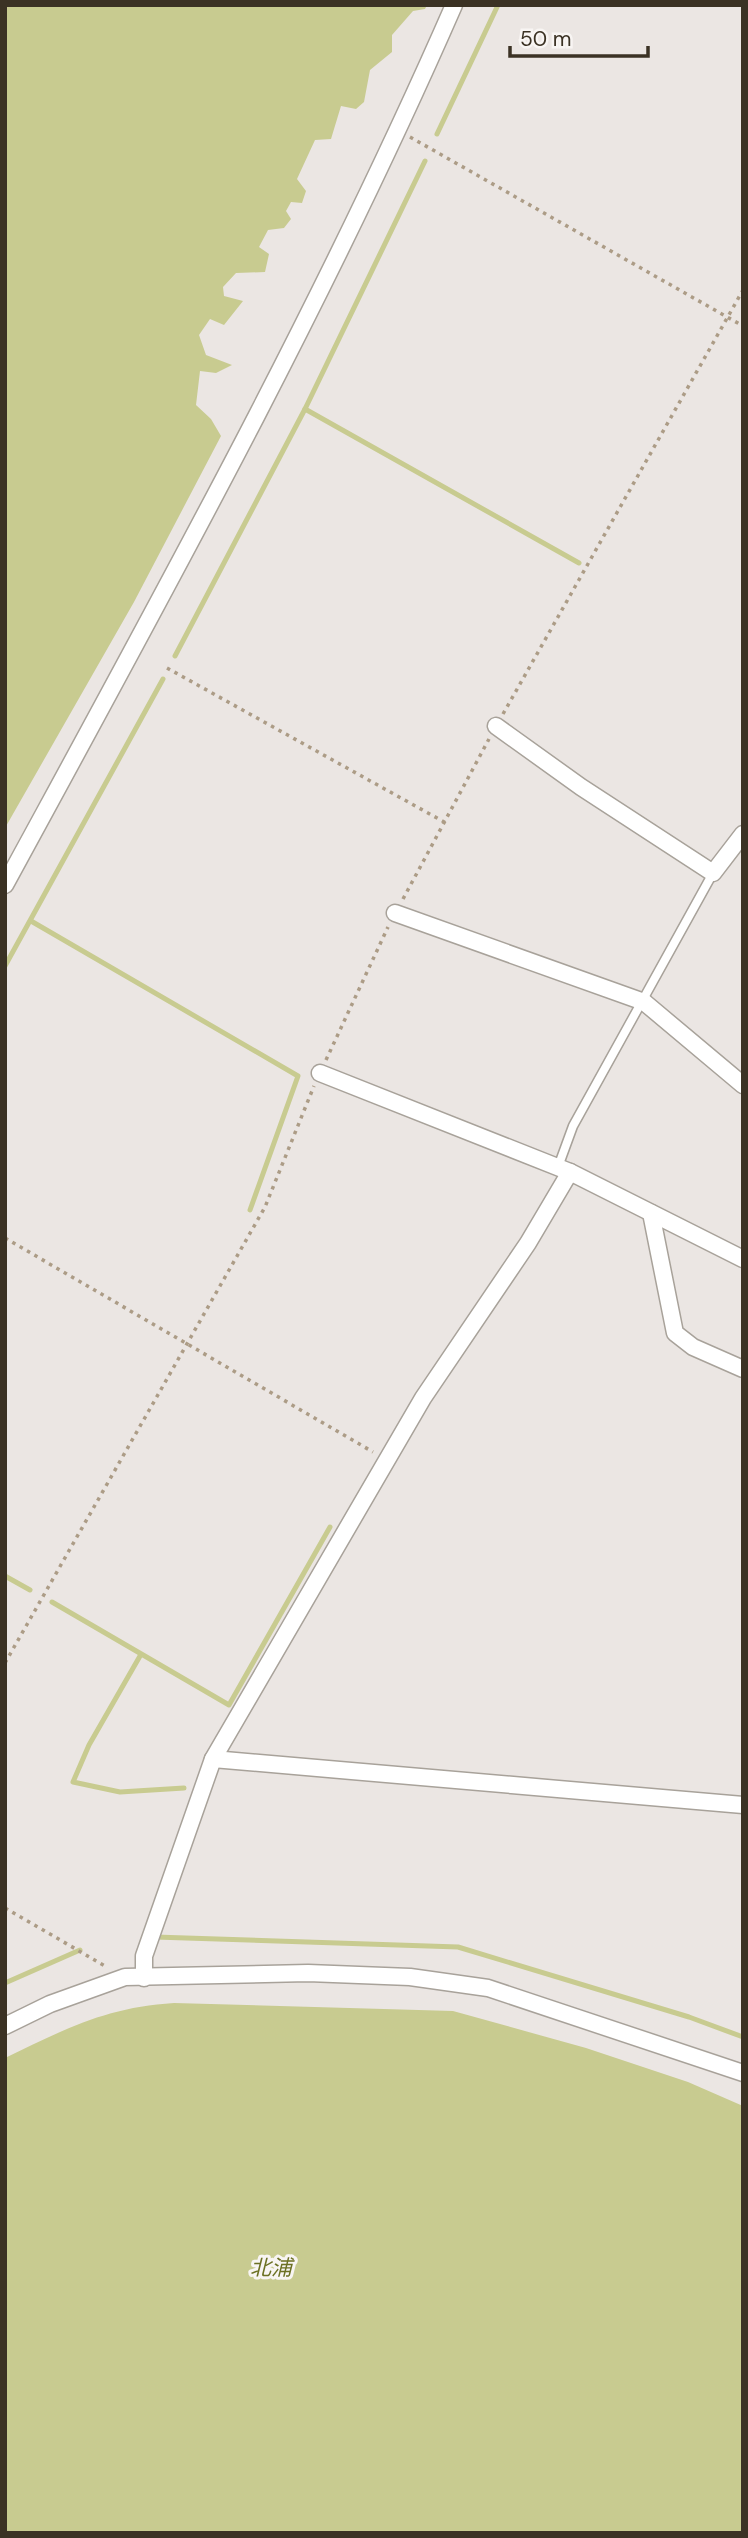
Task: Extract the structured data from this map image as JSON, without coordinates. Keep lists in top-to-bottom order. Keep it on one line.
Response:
{"water":["北浦"],"scale_bar":"50 m"}
